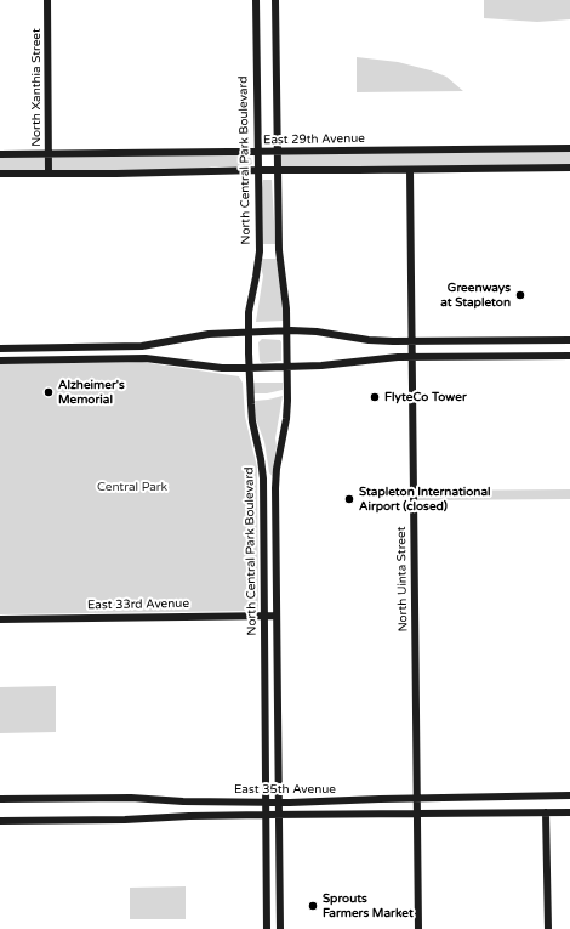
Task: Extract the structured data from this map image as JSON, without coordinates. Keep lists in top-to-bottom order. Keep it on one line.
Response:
{"streets":{"street":["North Xanthia Street","East 29th Avenue","North Central Park Boulevard","North Uinta Street","East 33rd Avenue","East 35th Avenue"]},"crossings":[["North Xanthia Street","East 29th Avenue"],["East 29th Avenue","North Central Park Boulevard"],["North Central Park Boulevard","East 33rd Avenue"],["North Central Park Boulevard","East 35th Avenue"],["North Uinta Street","East 35th Avenue"]],"parks":["Central Park"],"places":["Greenways at Stapleton","Alzheimer's Memorial","FlyteCo Tower","Stapleton International Airport (closed)","Sprouts Farmers Market"]}
